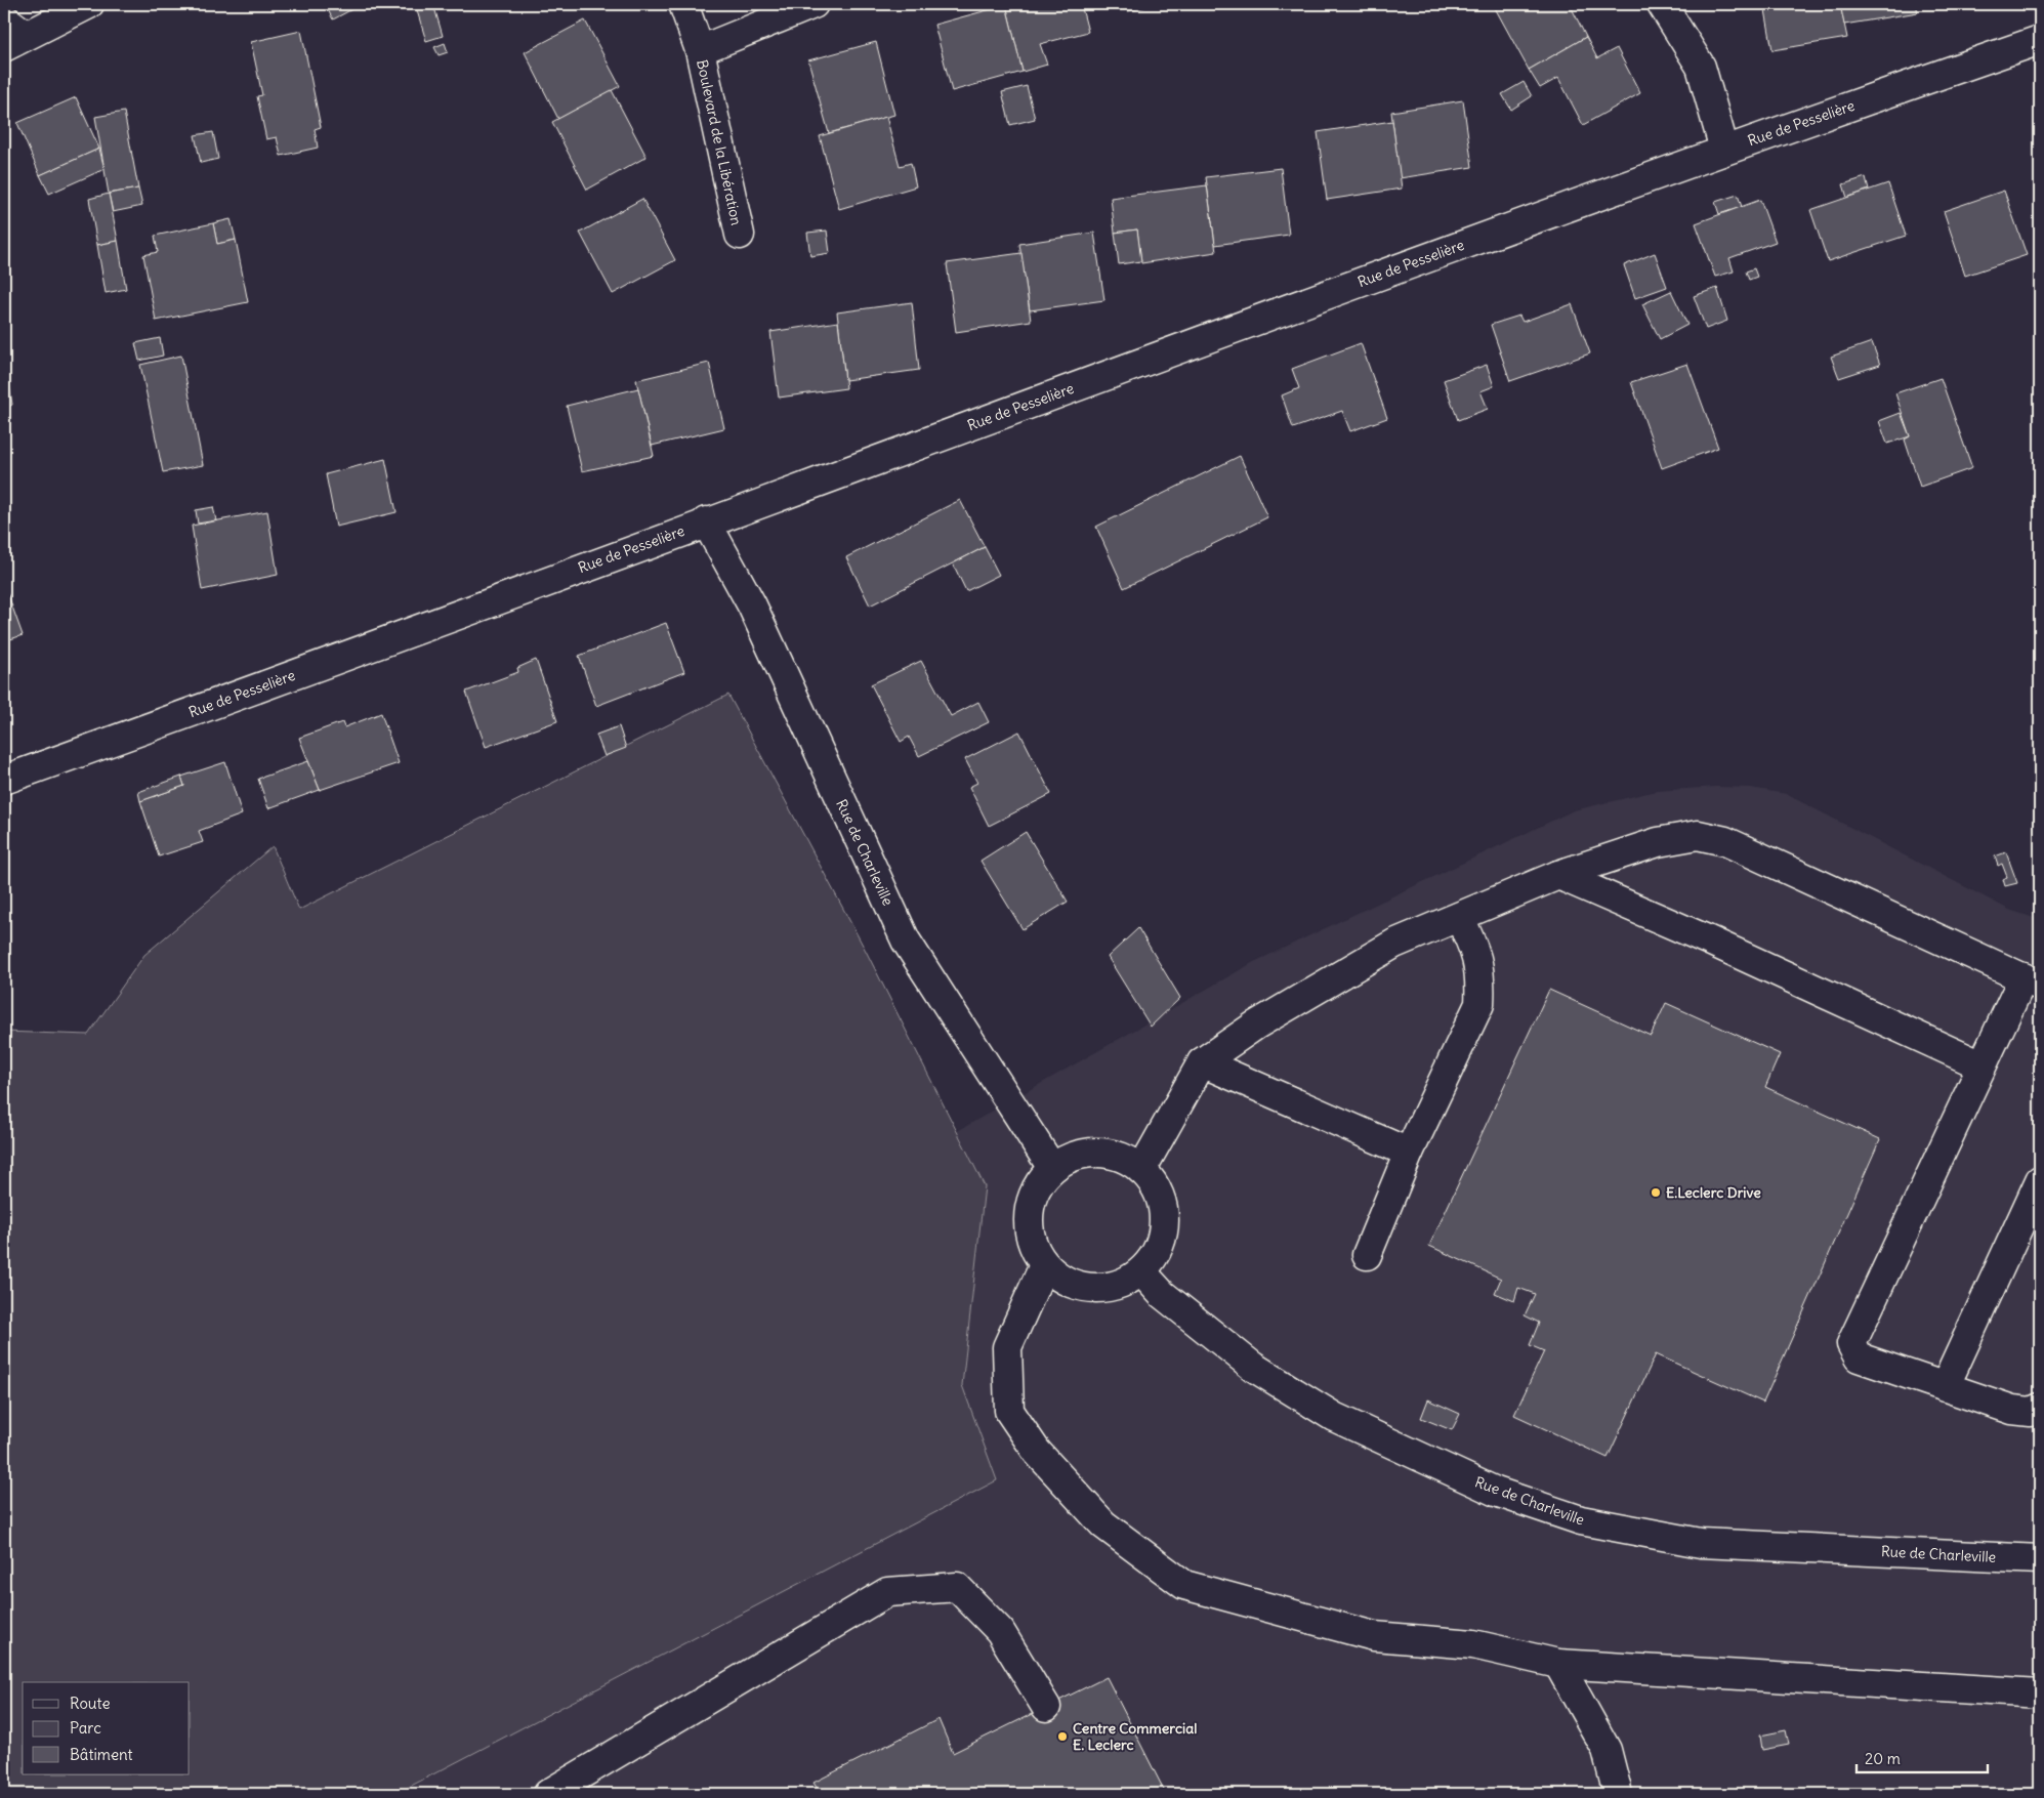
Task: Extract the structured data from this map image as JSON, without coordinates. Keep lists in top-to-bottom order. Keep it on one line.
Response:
{"streets":{"street":["Rue de Pesselière","Boulevard de la Libération","Rue de Charleville"]},"crossings":[["Rue de Pesselière","Rue de Charleville"]],"places":["E.Leclerc Drive","Centre Commercial E. Leclerc"],"legend":["Route","Parc","Bâtiment"],"scale_bar":"20 m"}
